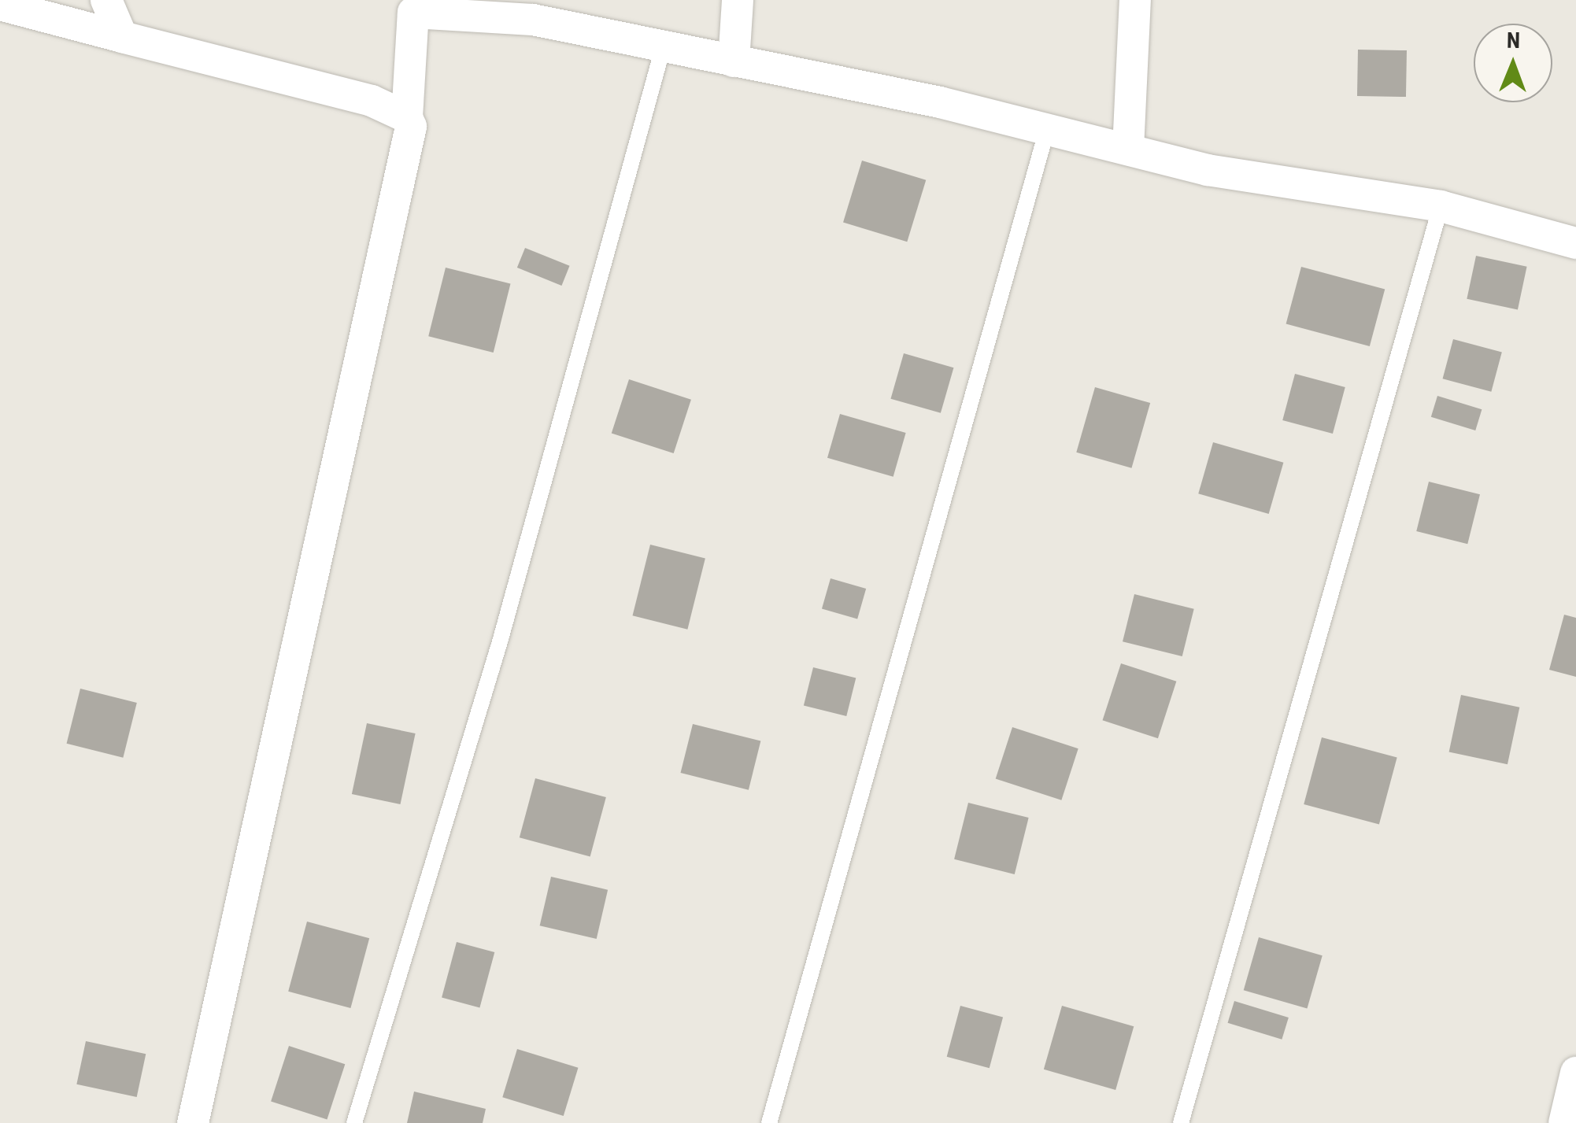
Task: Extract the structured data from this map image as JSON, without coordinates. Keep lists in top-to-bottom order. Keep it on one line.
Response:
{"north":"top"}
